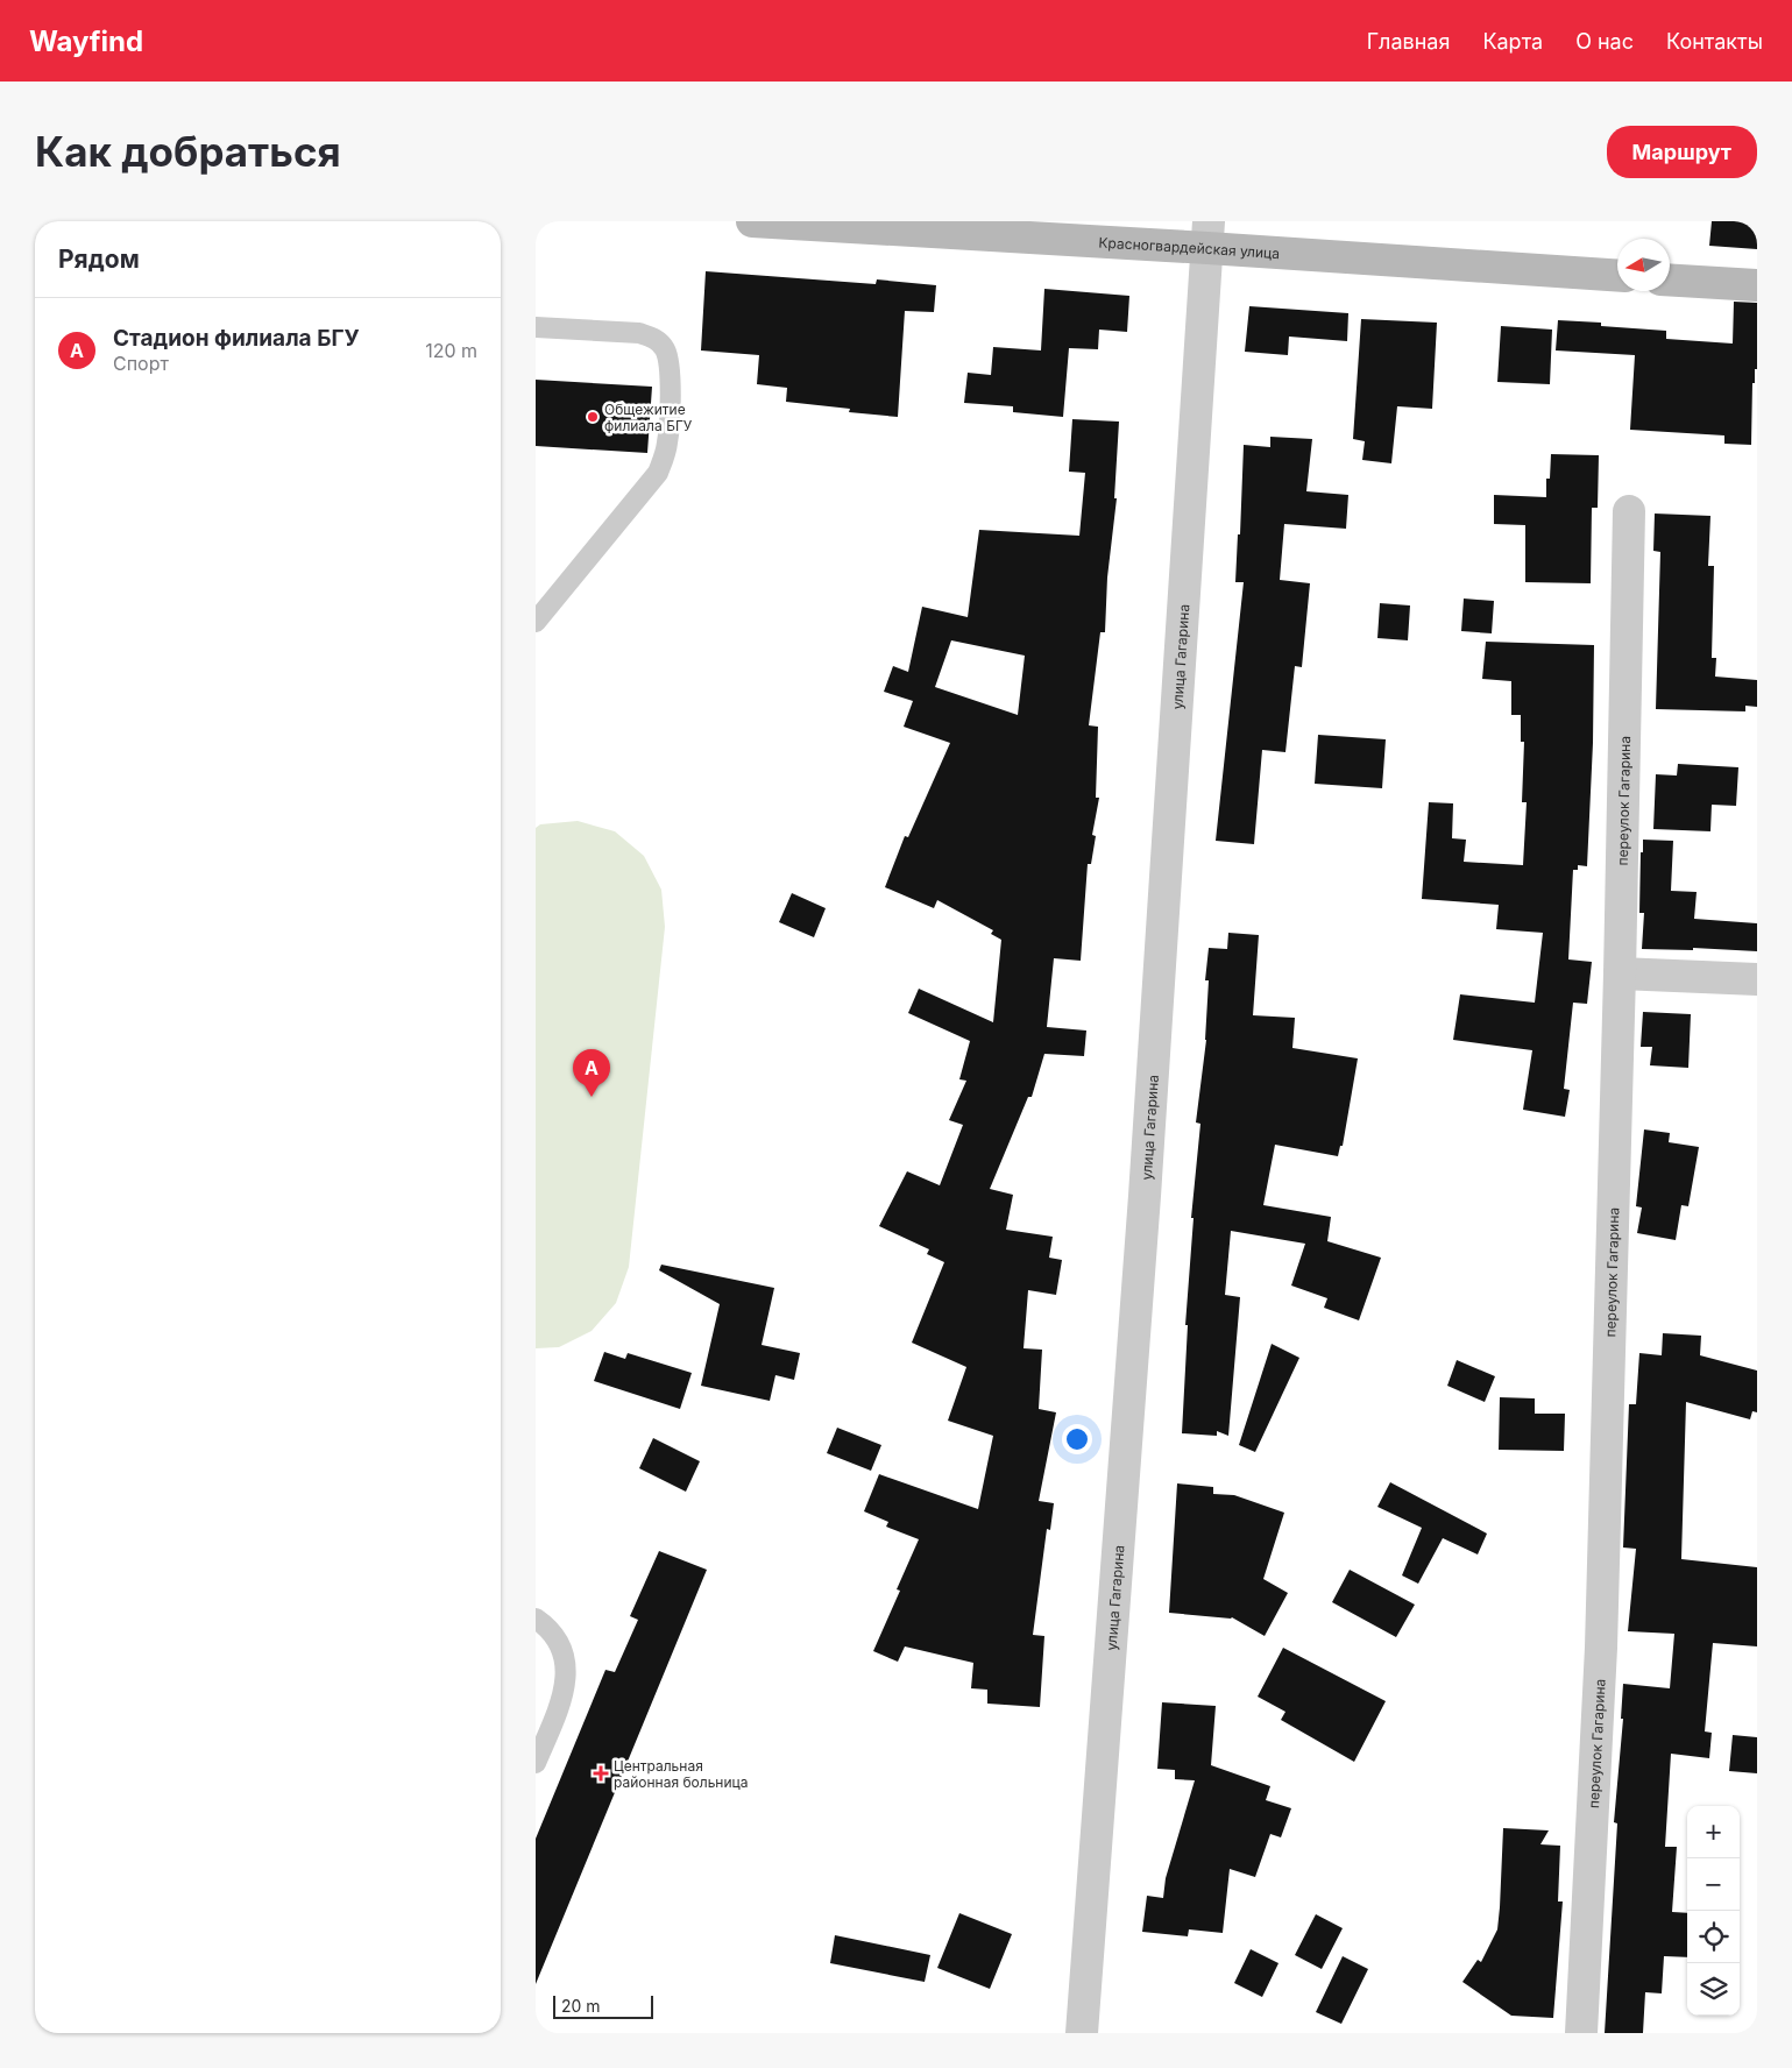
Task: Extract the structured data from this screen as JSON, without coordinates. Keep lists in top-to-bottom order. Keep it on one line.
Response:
{"streets":{"main road":["Красногвардейская улица"],"street":["улица Гагарина","переулок Гагарина"]},"crossings":[["Красногвардейская улица","улица Гагарина"]],"places":{"other":["Общежитие филиала БГУ"],"health":["Центральная районная больница"]},"scale_bar":"20 m","north":"left","page":{"header":"Wayfind","nav":["Главная","Карта","О нас","Контакты"],"buttons":"Маршрут","title":"Как добраться","heading":"Рядом","list":[{"mark":"A","name":"Стадион филиала БГУ","note":"Спорт","value":"120 m"}],"pins":"A","map_buttons":["+","−"],"scale":"20 m"}}
